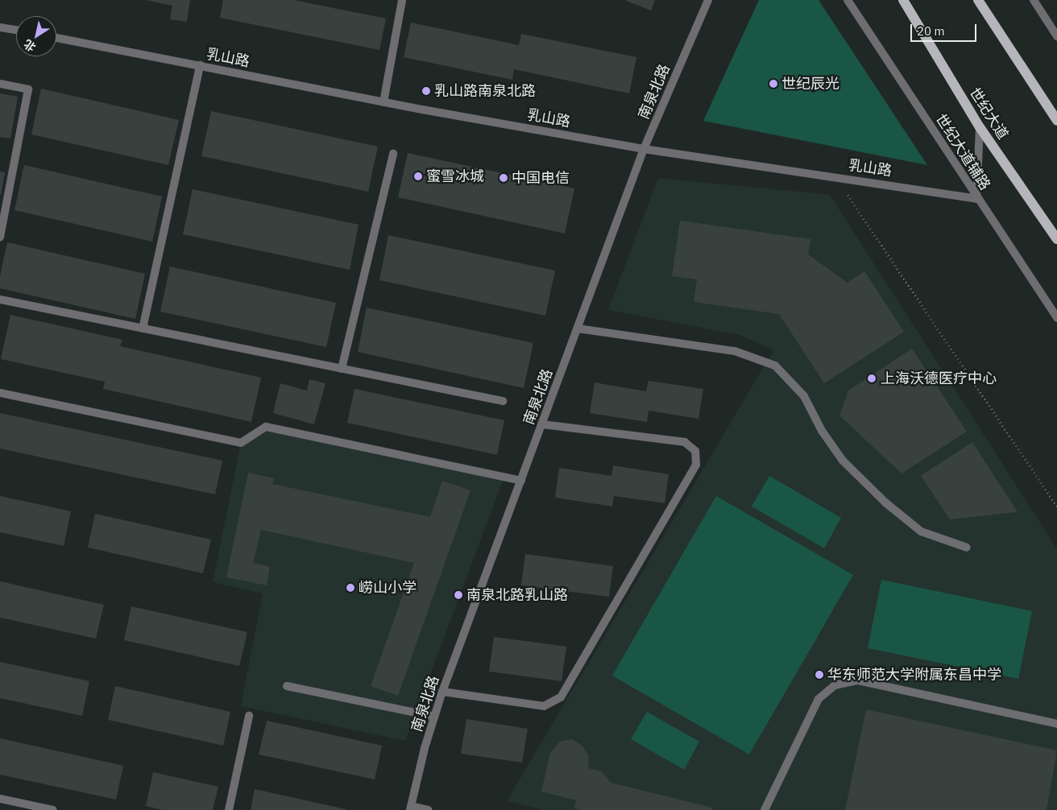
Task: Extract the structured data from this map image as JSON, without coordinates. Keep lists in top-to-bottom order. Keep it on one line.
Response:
{"streets":{"main road":["世纪大道"],"street":["乳山路","南泉北路","世纪大道辅路"]},"crossings":[["乳山路","南泉北路"],["乳山路","世纪大道辅路"]],"places":["世纪辰光","乳山路南泉北路","蜜雪冰城","中国电信","上海沃德医疗中心","崂山小学","南泉北路乳山路","华东师范大学附属东昌中学"],"scale_bar":"20 m","north":"bottom left"}
